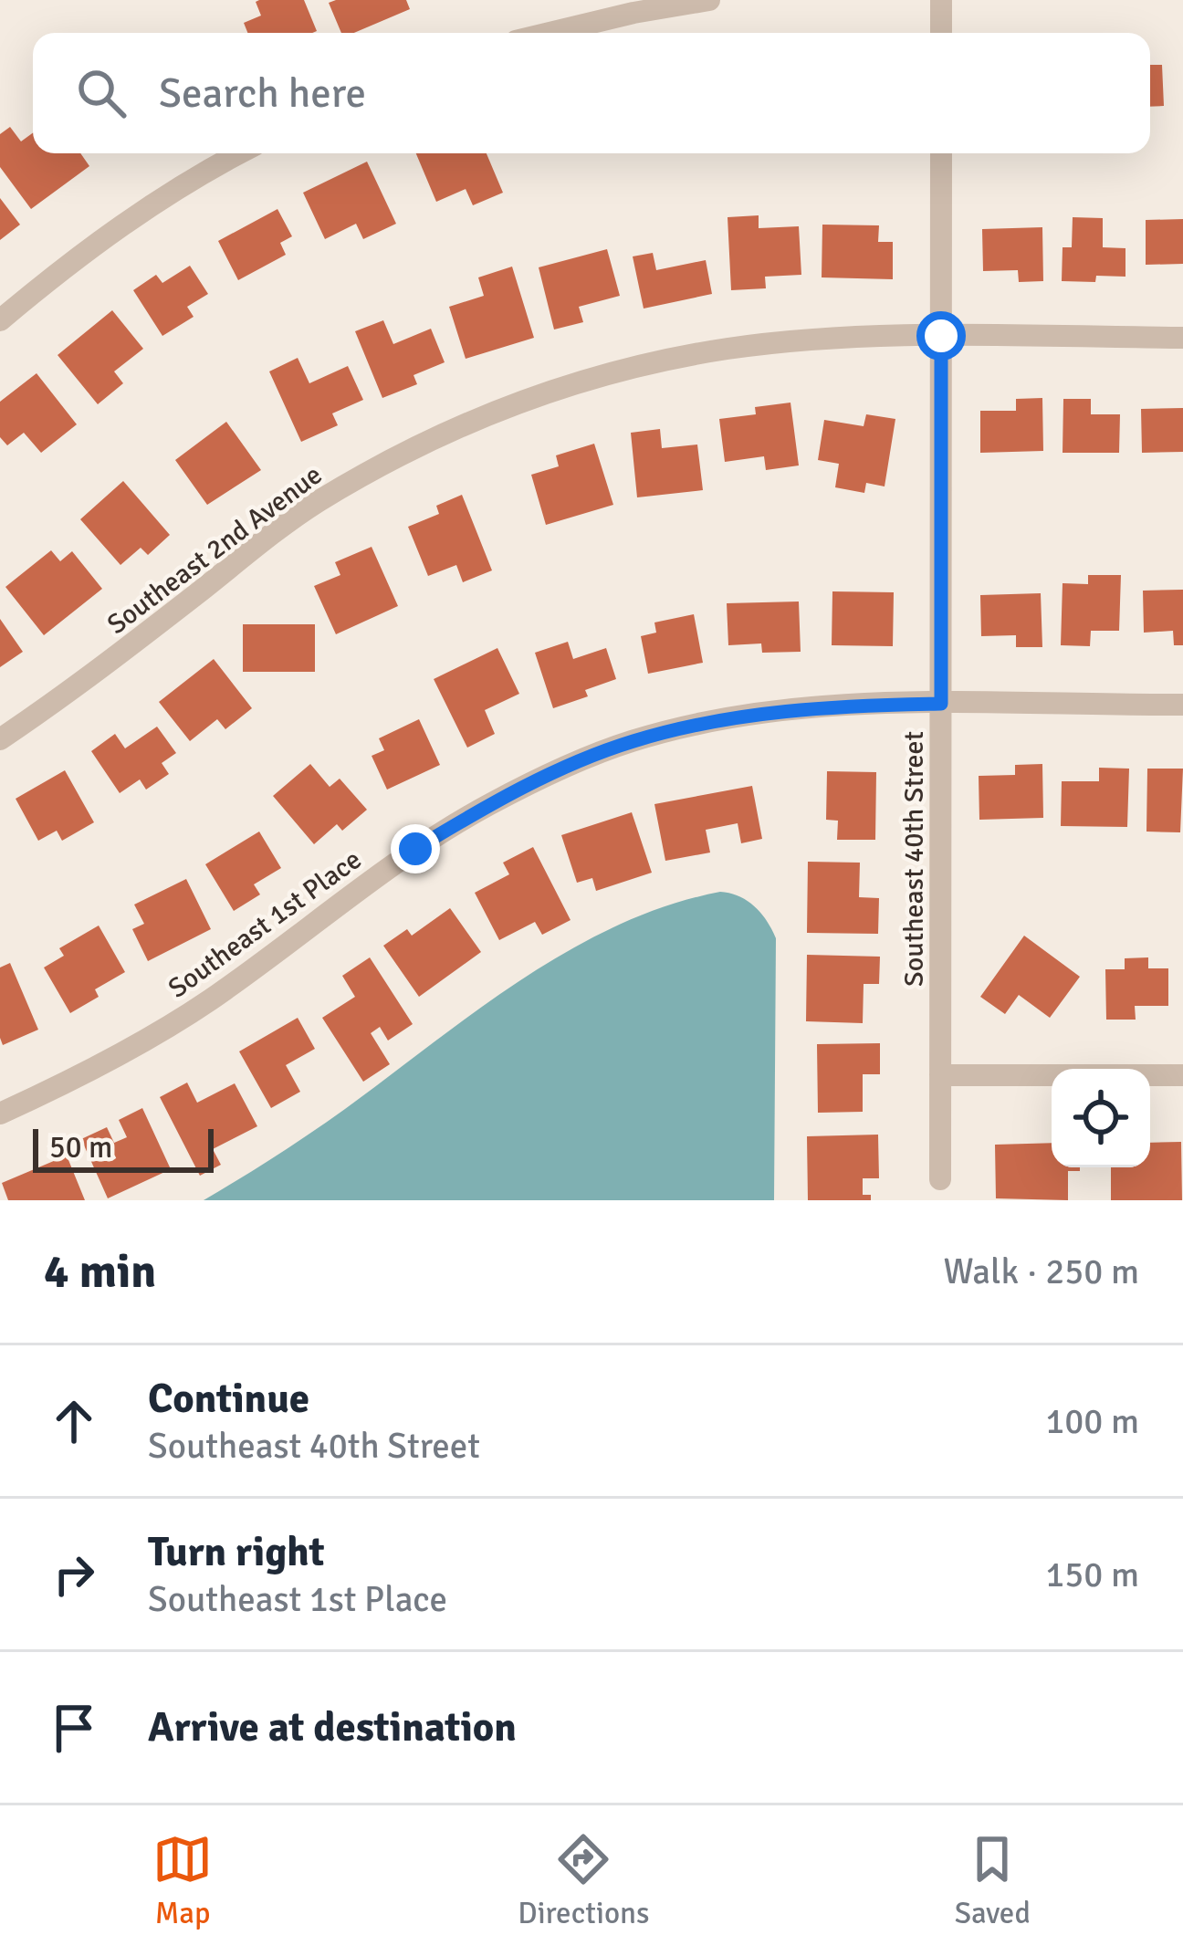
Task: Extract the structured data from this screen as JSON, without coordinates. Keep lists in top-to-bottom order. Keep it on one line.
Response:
{"streets":{"street":["Southeast 2nd Avenue","Southeast 40th Street","Southeast 1st Place"]},"crossings":[["Southeast 2nd Avenue","Southeast 40th Street"],["Southeast 40th Street","Southeast 1st Place"]],"scale_bar":"50 m","page":{"search":"Search here","scale":"50 m","heading":["4 min","Walk · 250 m"],"list":[["Continue","Southeast 40th Street","100 m"],["Turn right","Southeast 1st Place","150 m"],"Arrive at destination"],"nav":["Map","Directions","Saved"]}}
